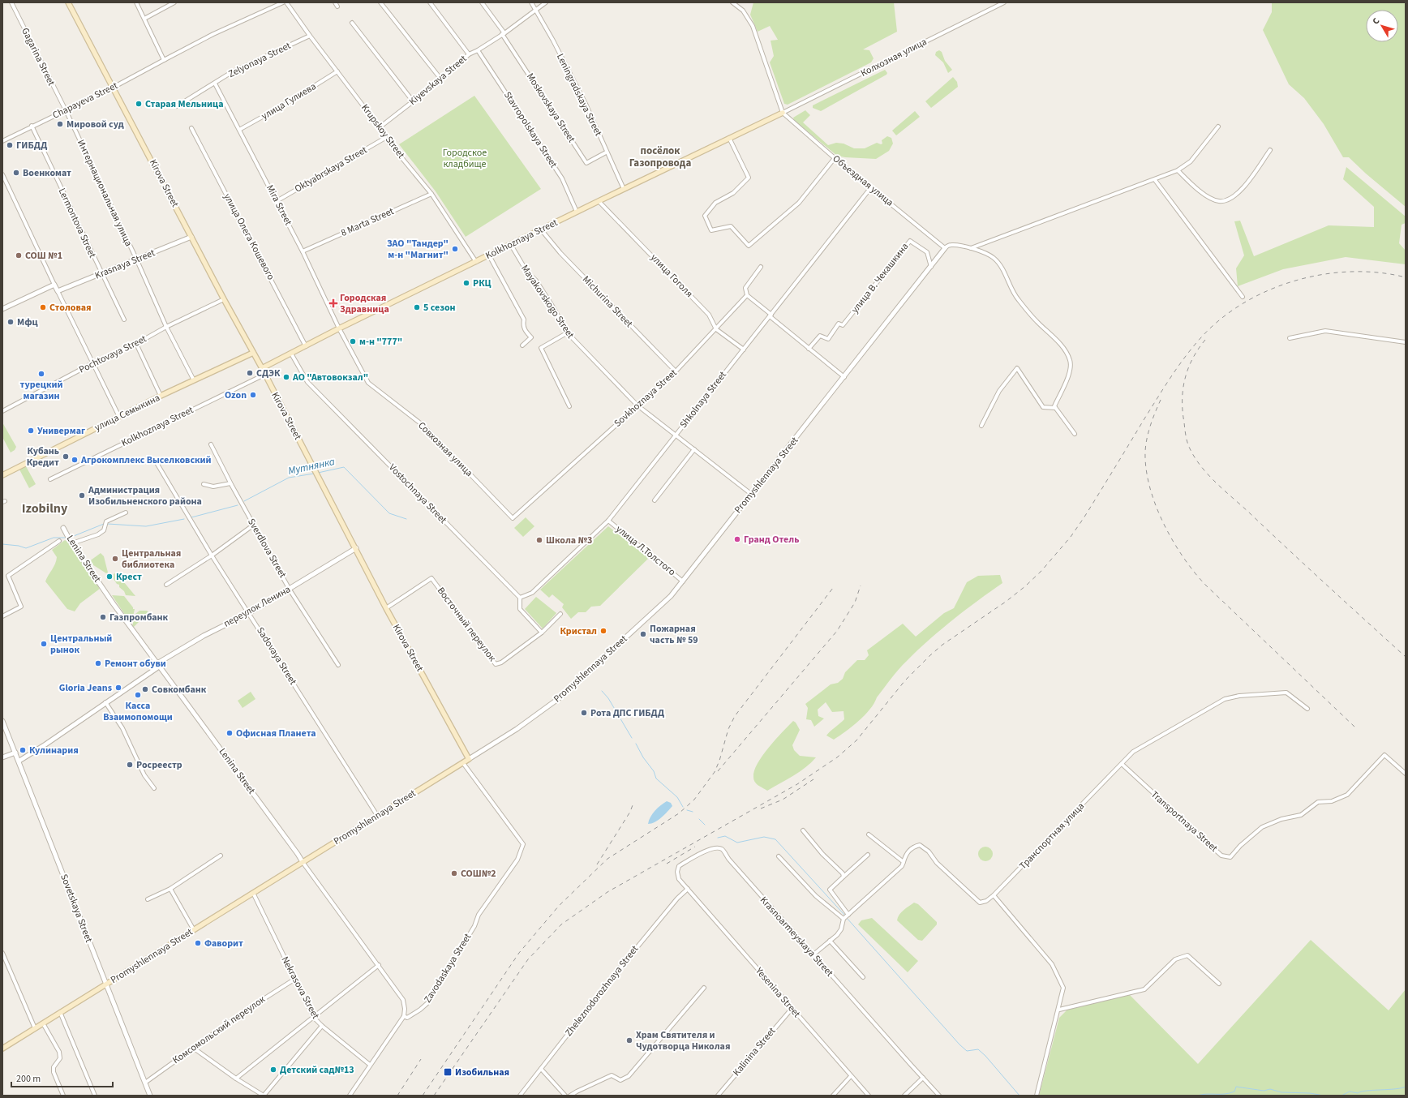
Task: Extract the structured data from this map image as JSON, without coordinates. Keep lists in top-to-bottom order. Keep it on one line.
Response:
{"streets":{"main road":["Kirova Street","Kolkhoznaya Street","улица Семыкина","Promyshlennaya Street"],"street":["Gagarina Street","Колхозная улица","Zelyonaya Street","Kiyevskaya Street","Leningradskaya Street","Chapayeva Street","улица Гулиева","Moskovskaya Street","Stavropolskaya Street","Krupskoy Street","Oktyabrskaya Street","Объездная улица","Интернациональная улица","Mira Street","8 Marta Street","Lermontova Street","улица Олега Кошевого","Krasnaya Street","улица Гоголя","улица В. Чекашкина","Mayakovskogo Street","Michurina Street","Pochtovaya Street","Sovkhoznaya Street","Shkolnaya Street","Vostochnaya Street","Sverdlova Street","улица Л.Толстого","Lenina Street","переулок Ленина","Восточный переулок","Sadovaya Street","Transportnaya Street","Транспортная улица","Sovetskaya Street","Krasnoarmeyskaya Street","Zavodaskaya Street","Nekrasova Street","Zheleznodorozhnaya Street","Yesenina Street","Комсомольский переулок","Kalinina Street"]},"crossings":[["Gagarina Street","Chapayeva Street"],["Gagarina Street","Интернациональная улица"],["Колхозная улица","Объездная улица"],["Колхозная улица","Kolkhoznaya Street"],["Zelyonaya Street","Krupskoy Street"],["Zelyonaya Street","Mira Street"],["Kiyevskaya Street","Leningradskaya Street"],["Kiyevskaya Street","Moskovskaya Street"],["Kiyevskaya Street","Stavropolskaya Street"],["Kiyevskaya Street","Krupskoy Street"],["Leningradskaya Street","Moskovskaya Street"],["Leningradskaya Street","Kolkhoznaya Street"],["Chapayeva Street","Kirova Street"],["Chapayeva Street","Интернациональная улица"],["Chapayeva Street","Lermontova Street"],["улица Гулиева","Krupskoy Street"],["улица Гулиева","Mira Street"],["Stavropolskaya Street","Kolkhoznaya Street"],["Krupskoy Street","Oktyabrskaya Street"],["Krupskoy Street","8 Marta Street"],["Krupskoy Street","Kolkhoznaya Street"],["Oktyabrskaya Street","Mira Street"],["Объездная улица","Kolkhoznaya Street"],["Объездная улица","Shkolnaya Street"],["Объездная улица","Promyshlennaya Street"],["Kirova Street","Kolkhoznaya Street"],["Kirova Street","Krasnaya Street"],["Kirova Street","Pochtovaya Street"],["Kirova Street","улица Семыкина"],["Kirova Street","Promyshlennaya Street"],["Kirova Street","переулок Ленина"],["Kirova Street","Восточный переулок"],["Интернациональная улица","Krasnaya Street"],["Интернациональная улица","Pochtovaya Street"],["Интернациональная улица","улица Семыкина"],["Mira Street","8 Marta Street"],["Mira Street","Kolkhoznaya Street"],["Mira Street","Sovkhoznaya Street"],["Lermontova Street","Krasnaya Street"],["улица Олега Кошевого","Kolkhoznaya Street"],["Kolkhoznaya Street","улица Гоголя"],["Kolkhoznaya Street","Mayakovskogo Street"],["Kolkhoznaya Street","Michurina Street"],["Kolkhoznaya Street","Vostochnaya Street"],["улица Гоголя","Sovkhoznaya Street"],["улица Гоголя","Shkolnaya Street"],["улица В. Чекашкина","Promyshlennaya Street"],["Mayakovskogo Street","Sovkhoznaya Street"],["Mayakovskogo Street","Shkolnaya Street"],["Mayakovskogo Street","Promyshlennaya Street"],["Michurina Street","Sovkhoznaya Street"],["Shkolnaya Street","Vostochnaya Street"],["Shkolnaya Street","улица Л.Толстого"],["Promyshlennaya Street","улица Л.Толстого"],["Promyshlennaya Street","Lenina Street"],["Promyshlennaya Street","Sadovaya Street"],["Promyshlennaya Street","Sovetskaya Street"],["Promyshlennaya Street","Zavodaskaya Street"],["Promyshlennaya Street","Nekrasova Street"],["Sverdlova Street","переулок Ленина"],["Lenina Street","переулок Ленина"],["Lenina Street","Zavodaskaya Street"],["переулок Ленина","Sadovaya Street"],["переулок Ленина","Sovetskaya Street"],["Transportnaya Street","Транспортная улица"],["Sovetskaya Street","Комсомольский переулок"],["Krasnoarmeyskaya Street","Zheleznodorozhnaya Street"],["Krasnoarmeyskaya Street","Yesenina Street"],["Nekrasova Street","Комсомольский переулок"],["Zheleznodorozhnaya Street","Yesenina Street"],["Yesenina Street","Kalinina Street"]],"districts":["посёлок Газопровода","Izobilny"],"water":["Мутнянка"],"parks":["Городское кладбище"],"places":{"other":["Старая Мельница","Мировой суд","ГИБДД","Военкомат","ЗАО \"Тандер\" м-н \"Магнит\"","СОШ №1","РКЦ","Столовая","5 сезон","Мфц","м-н \"777\"","СДЭК","турецкий магазин","АО \"Автовокзал\"","Ozon","Универмаг","Кубань Кредит","Агрокомплекс Выселковский","Администрация Изобильненского района","Гранд Отель","Школа №3","Центральная библиотека","Крест","Газпромбанк","Кристал","Пожарная часть № 59","Центральный рынок","Ремонт обуви","Gloria Jeans","Совкомбанк","Касса Взаимопомощи","Рота ДПС ГИБДД","Офисная Планета","Кулинария","Росреестр","СОШ№2","Фаворит","Храм Святителя и Чудотворца Николая","Детский сад№13"],"health":["Городская Здравница"],"transit":["Изобильная"]},"scale_bar":"200 m","north":"top left"}
